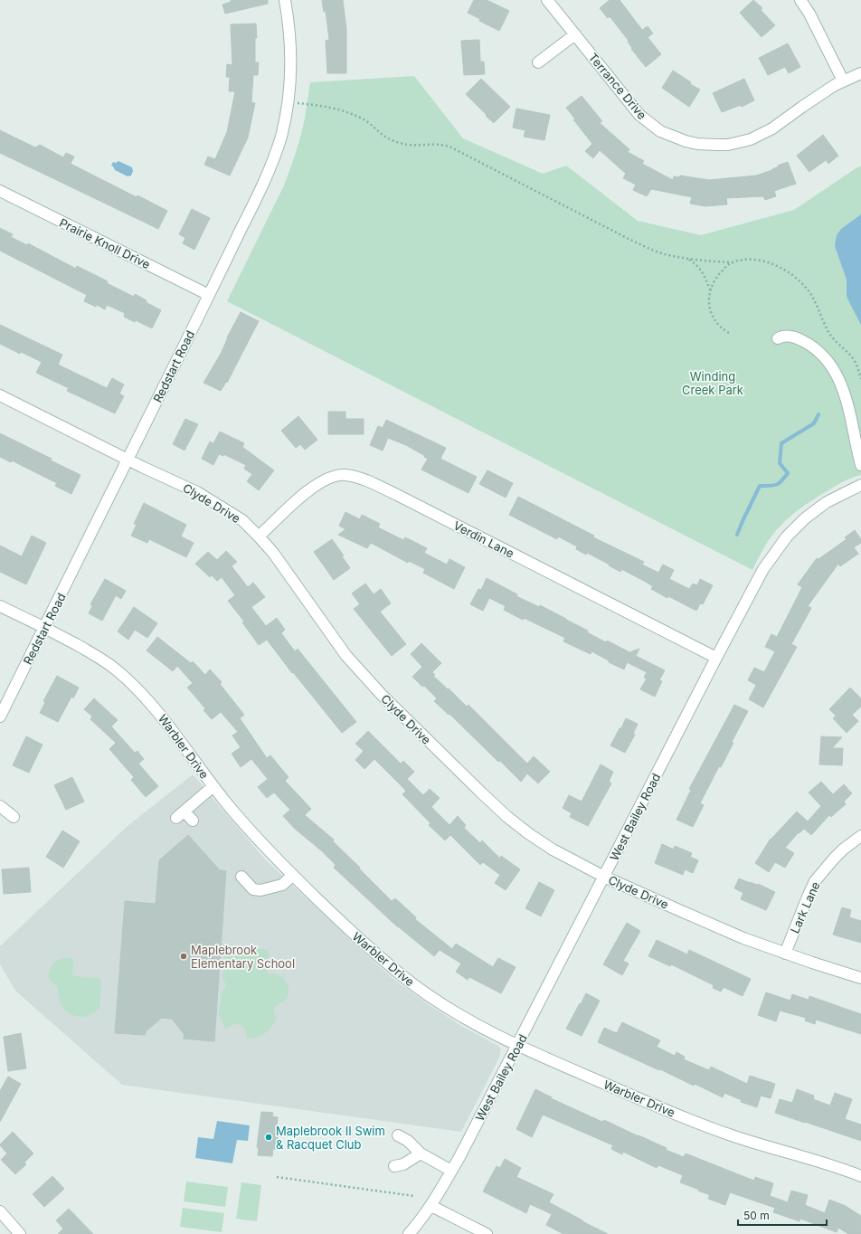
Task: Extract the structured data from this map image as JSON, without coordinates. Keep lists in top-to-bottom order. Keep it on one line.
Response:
{"streets":{"street":["Terrance Drive","Prairie Knoll Drive","Redstart Road","Clyde Drive","Verdin Lane","Warbler Drive","West Bailey Road","Lark Lane"]},"crossings":[["Prairie Knoll Drive","Redstart Road"],["Redstart Road","Clyde Drive"],["Redstart Road","Warbler Drive"],["Clyde Drive","Verdin Lane"],["Clyde Drive","West Bailey Road"],["Clyde Drive","Lark Lane"],["Verdin Lane","West Bailey Road"],["Warbler Drive","West Bailey Road"]],"parks":["Winding Creek Park"],"places":["Maplebrook Elementary School","Maplebrook II Swim & Racquet Club"],"scale_bar":"50 m"}
